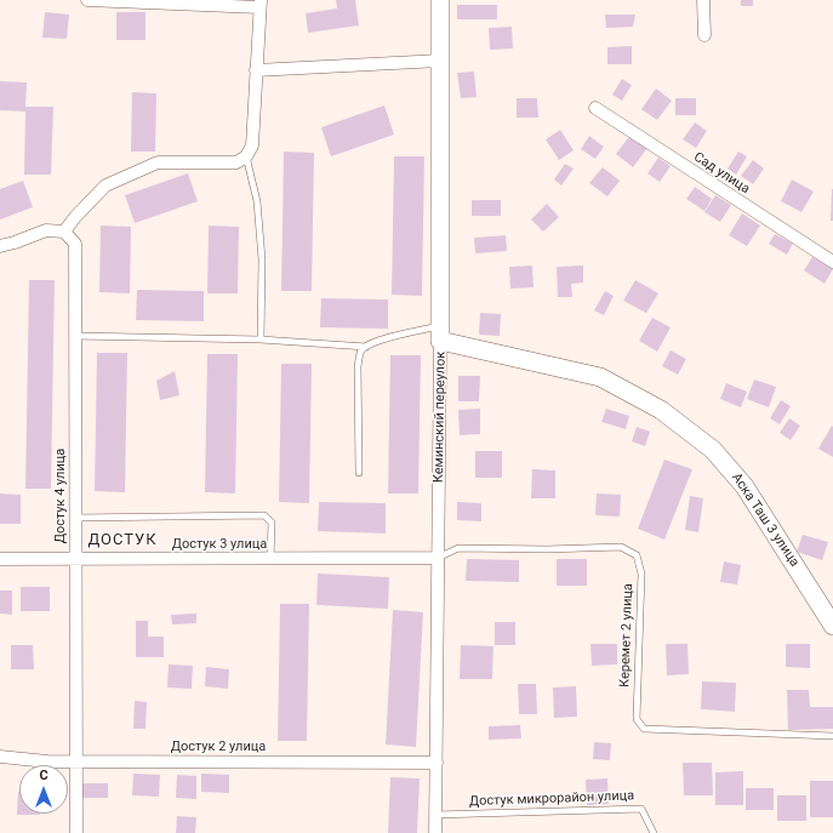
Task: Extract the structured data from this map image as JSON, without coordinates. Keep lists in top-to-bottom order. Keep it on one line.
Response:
{"streets":{"street":["Сад улица","Кеминский переулок","Достук 4 улица","Аска Таш 3 улица","Достук 3 улица","Достук 2 улица"],"lane":["Керемет 2 улица","Достук микрорайон улица"]},"crossings":[["Кеминский переулок","Аска Таш 3 улица"],["Кеминский переулок","Достук 3 улица"],["Кеминский переулок","Керемет 2 улица"],["Кеминский переулок","Достук 2 улица"],["Кеминский переулок","Достук микрорайон улица"],["Достук 4 улица","Достук 3 улица"],["Достук 4 улица","Достук 2 улица"],["Достук 3 улица","Керемет 2 улица"]],"districts":["ДОСТУК"],"north":"top"}
